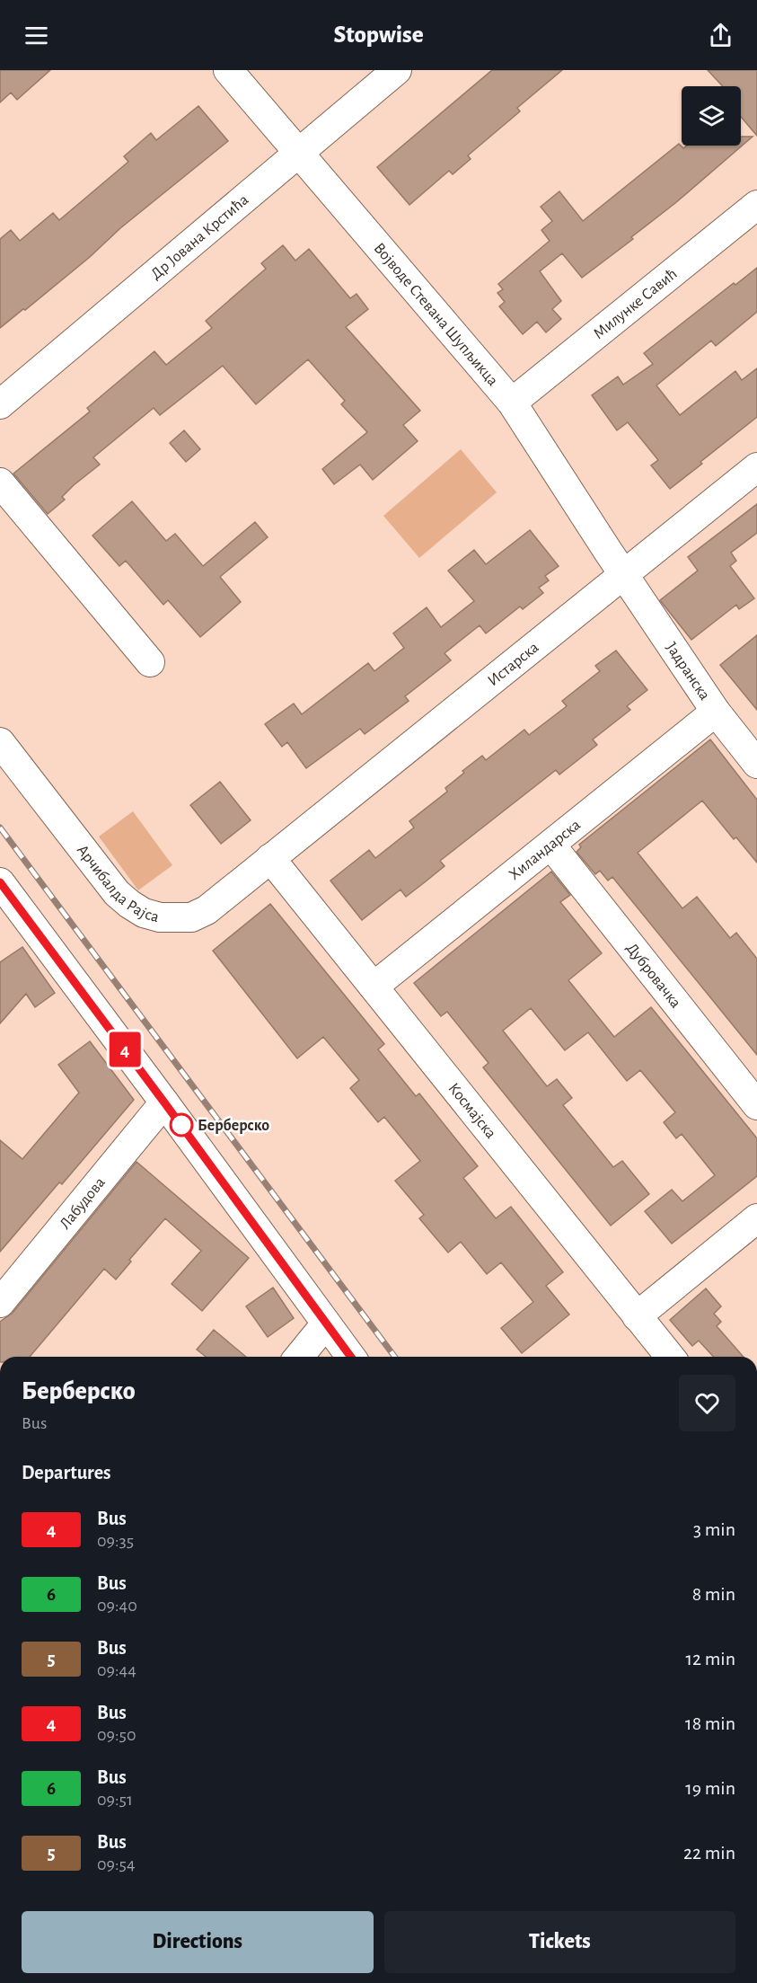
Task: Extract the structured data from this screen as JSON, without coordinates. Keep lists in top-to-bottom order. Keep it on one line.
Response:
{"streets":{"street":["Др Јована Крстића","Милунке Савић","Војводе Стевана Шупљикца","Истарска","Јадранска","Хиландарска","Арчибалда Рајса","Дубровачка","Космајска","Лабудова"]},"crossings":[["Др Јована Крстића","Војводе Стевана Шупљикца"],["Милунке Савић","Војводе Стевана Шупљикца"],["Војводе Стевана Шупљикца","Истарска"],["Војводе Стевана Шупљикца","Јадранска"],["Истарска","Јадранска"],["Истарска","Арчибалда Рајса"],["Истарска","Космајска"],["Јадранска","Хиландарска"],["Хиландарска","Дубровачка"],["Хиландарска","Космајска"],["Арчибалда Рајса","Космајска"]],"places":["Берберско"],"lines":["bus line 4"],"page":{"header":"Stopwise","on_map":"4","heading":[["Берберско","Bus"],"Departures"],"list":[{"mark":"4","name":"Bus","note":"09:35","value":"3 min"},{"mark":"6","name":"Bus","note":"09:40","value":"8 min"},{"mark":"5","name":"Bus","note":"09:44","value":"12 min"},{"mark":"4","name":"Bus","note":"09:50","value":"18 min"},{"mark":"6","name":"Bus","note":"09:51","value":"19 min"},{"mark":"5","name":"Bus","note":"09:54","value":"22 min"}],"buttons":["Directions","Tickets"]}}
